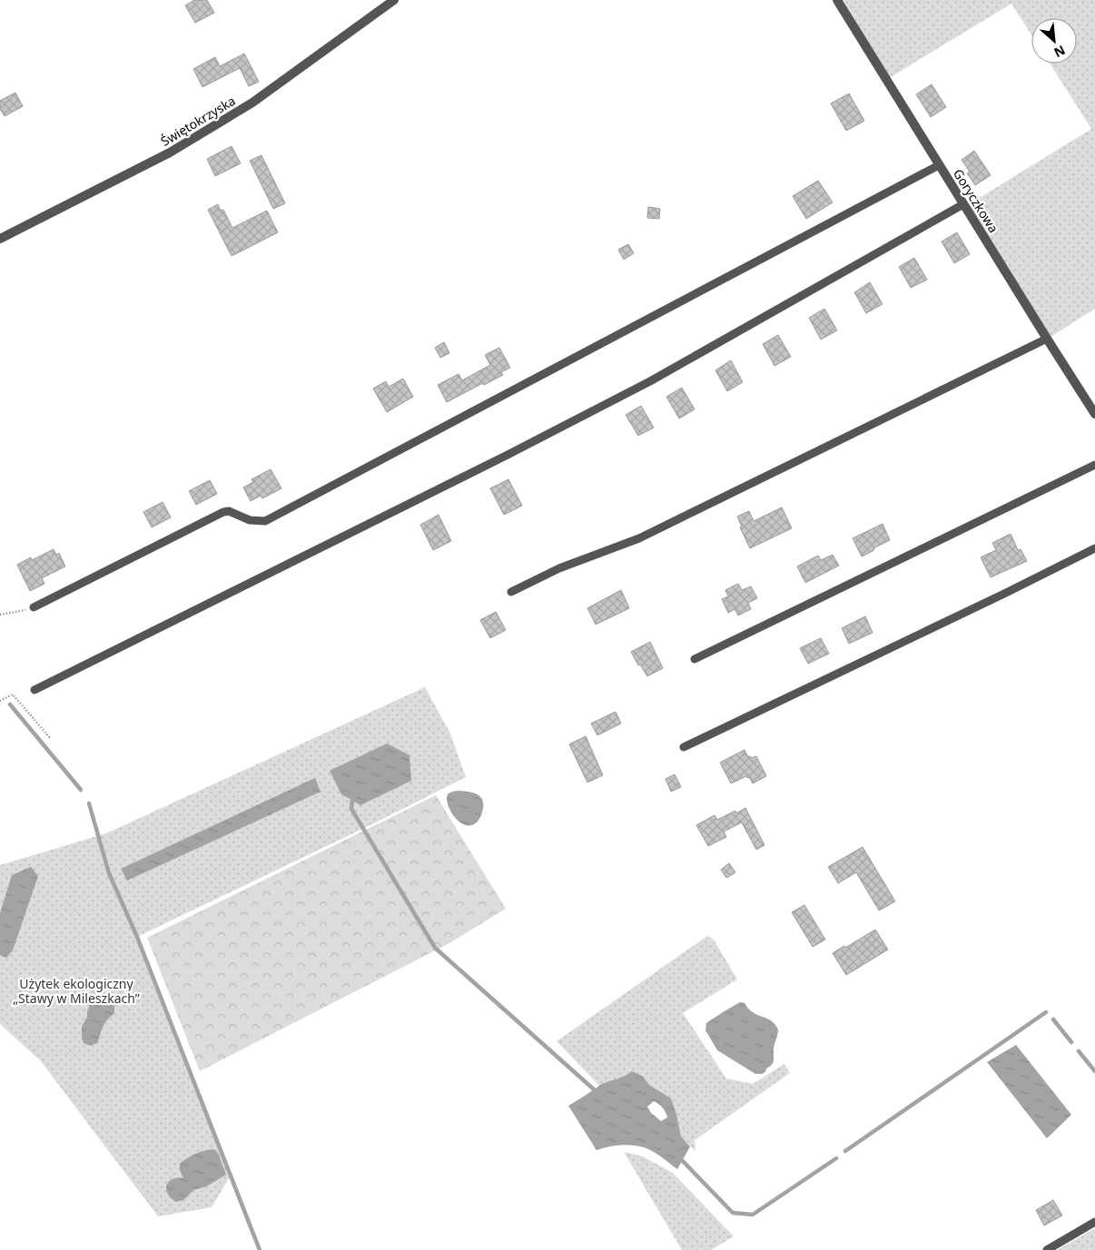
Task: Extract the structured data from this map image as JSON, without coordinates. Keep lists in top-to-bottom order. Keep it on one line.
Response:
{"streets":{"street":["Świętokrzyska","Goryczkowa"]},"parks":["Użytek ekologiczny „Stawy w Mileszkach”"],"north":"bottom right"}
